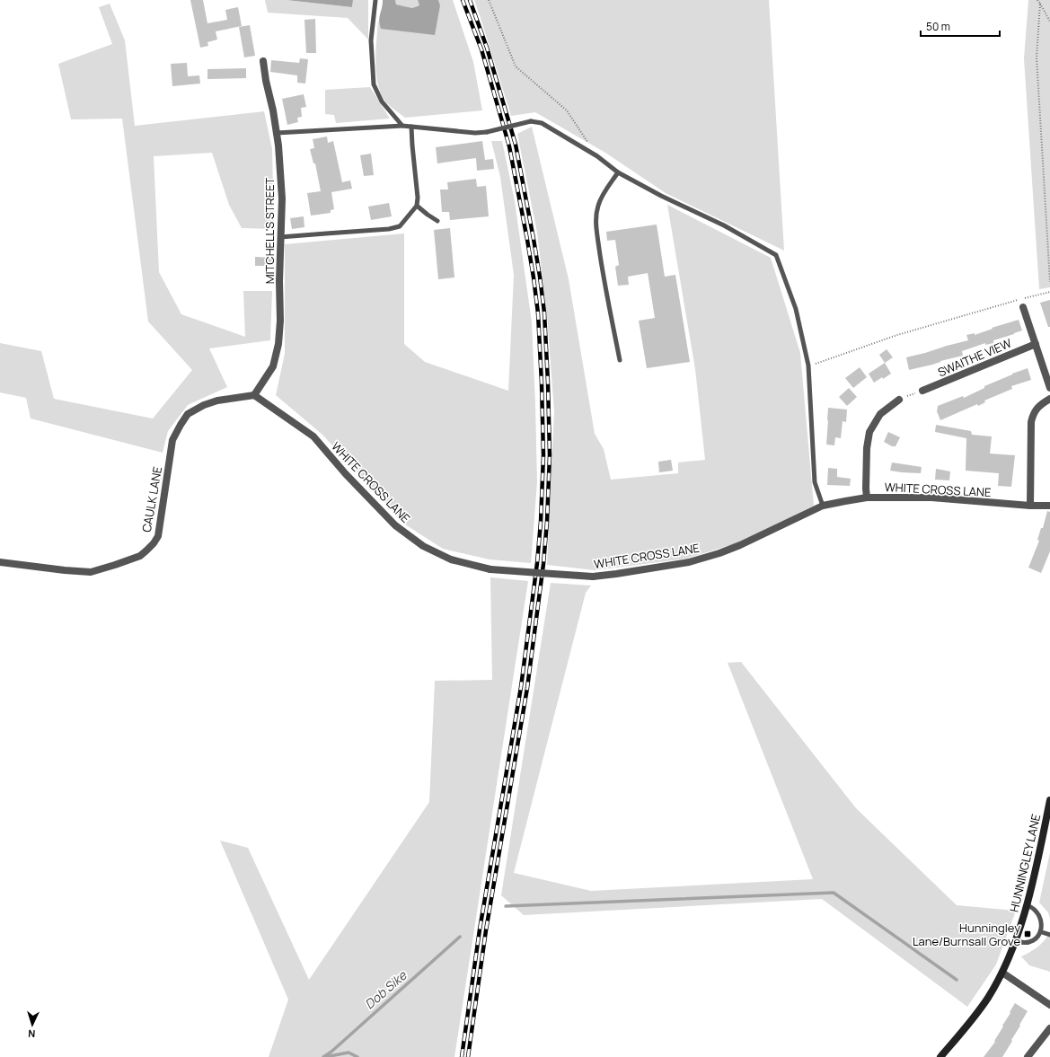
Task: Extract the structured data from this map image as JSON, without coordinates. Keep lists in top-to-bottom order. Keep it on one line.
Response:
{"streets":{"main road":["HUNNINGLEY LANE"],"street":["MITCHELL'S STREET","SWAITHE VIEW","WHITE CROSS LANE","CAULK LANE"]},"crossings":[["MITCHELL'S STREET","WHITE CROSS LANE"],["MITCHELL'S STREET","CAULK LANE"],["WHITE CROSS LANE","CAULK LANE"]],"water":["Dob Sike"],"places":{"transit":["Hunningley Lane/Burnsall Grove"]},"scale_bar":"50 m","north":"bottom"}
